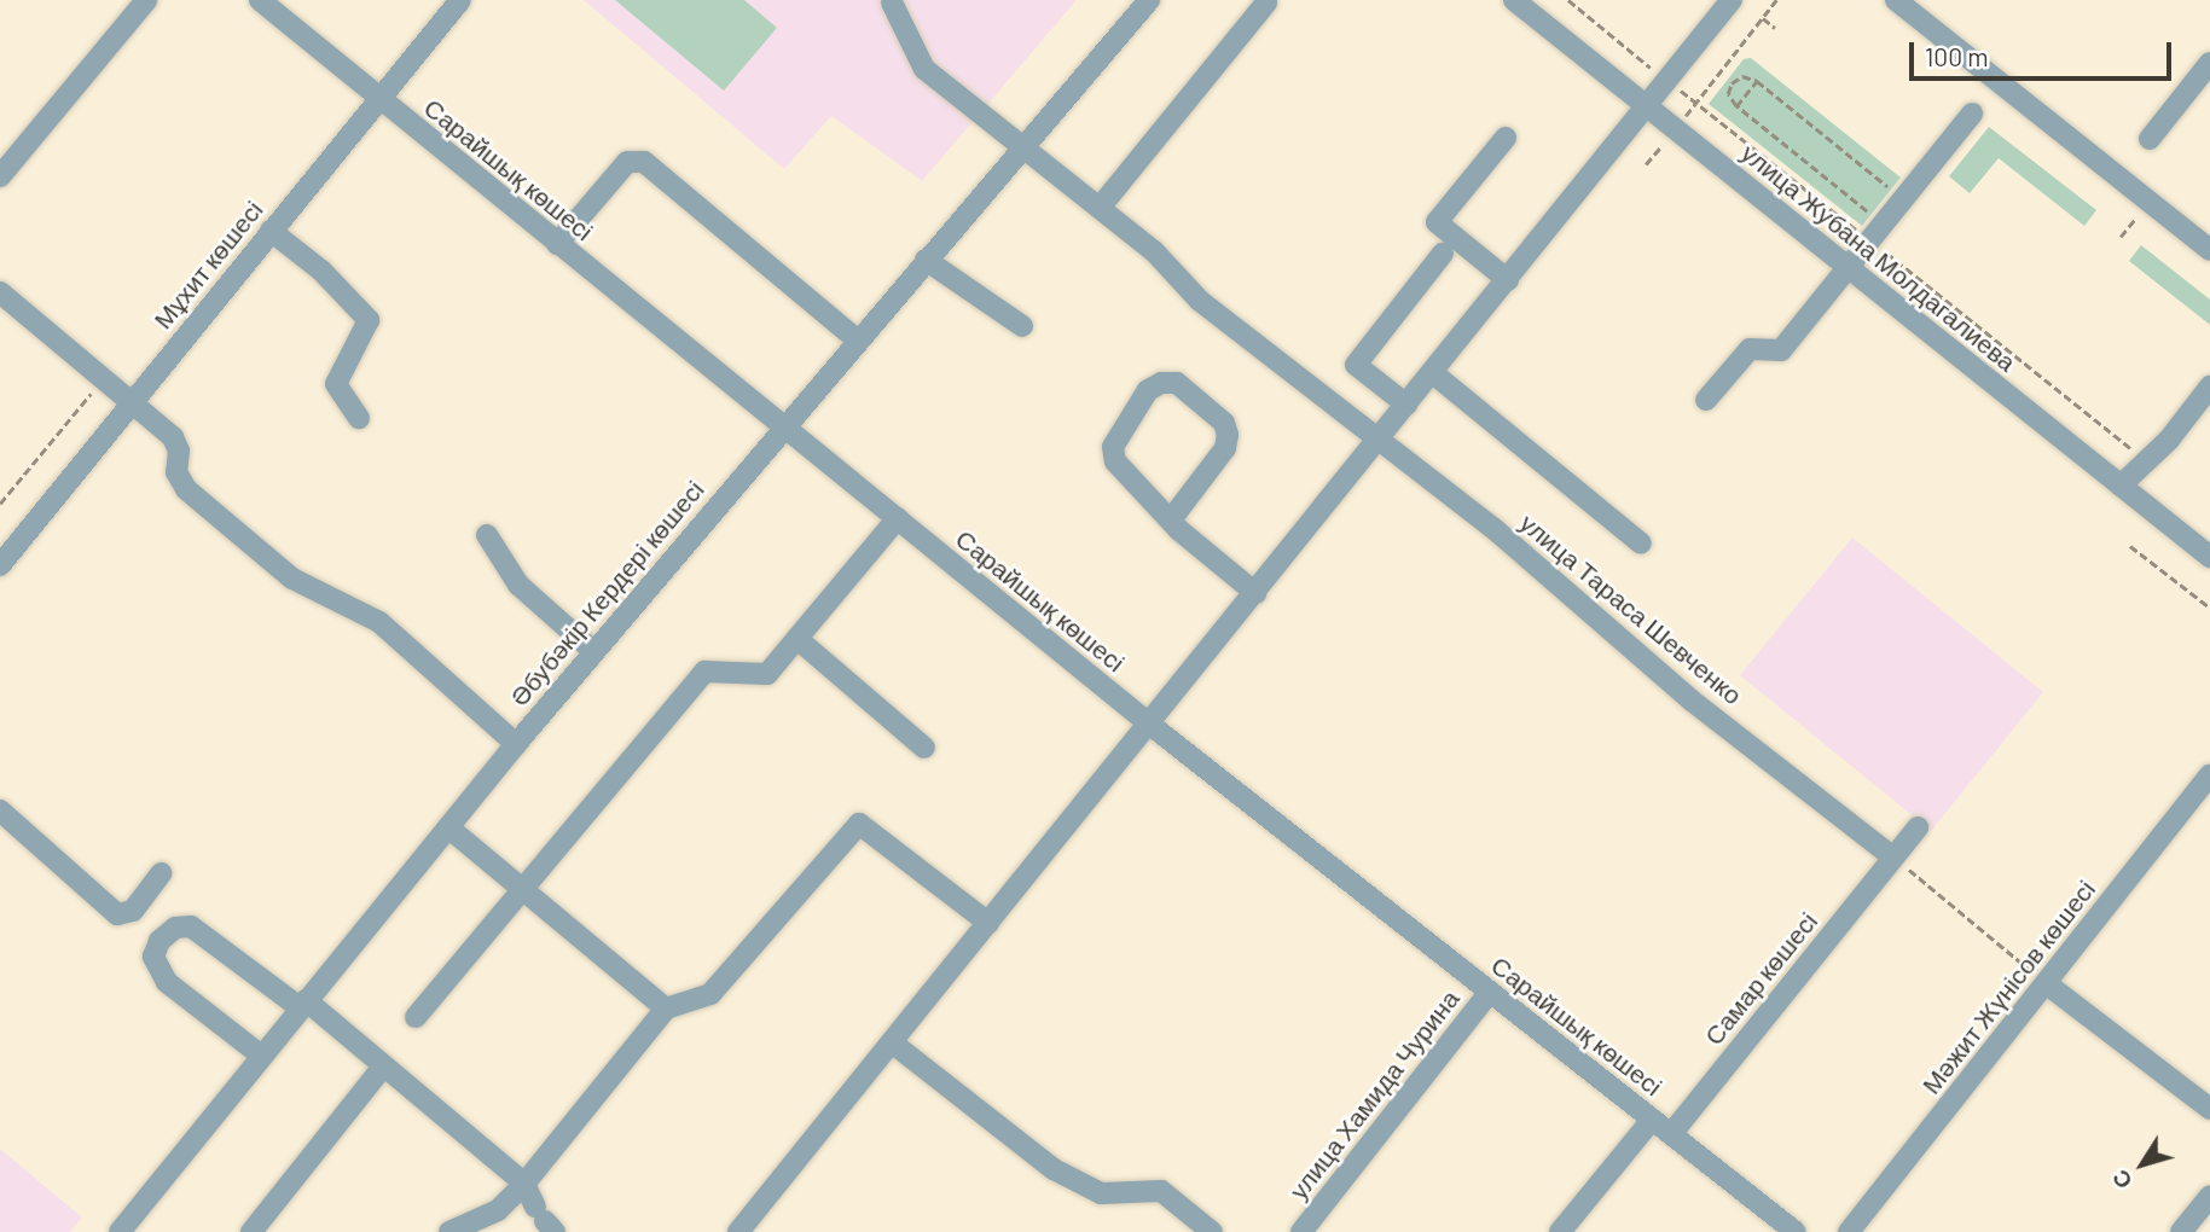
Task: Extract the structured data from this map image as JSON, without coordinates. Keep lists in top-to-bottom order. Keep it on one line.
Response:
{"streets":{"street":["Сарайшық көшесі","улица Жубана Молдагалиева","Мұхит көшесі","Әбубәкір Кердері көшесі","улица Тараса Шевченко","Самар көшесі","Мәжит Жүнісов көшесі","улица Хамида Чурина"]},"crossings":[["Сарайшық көшесі","Мұхит көшесі"],["Сарайшық көшесі","Әбубәкір Кердері көшесі"],["Сарайшық көшесі","Самар көшесі"],["Сарайшық көшесі","улица Хамида Чурина"],["Әбубәкір Кердері көшесі","улица Тараса Шевченко"],["улица Тараса Шевченко","Самар көшесі"]],"scale_bar":"100 m","north":"bottom left"}
